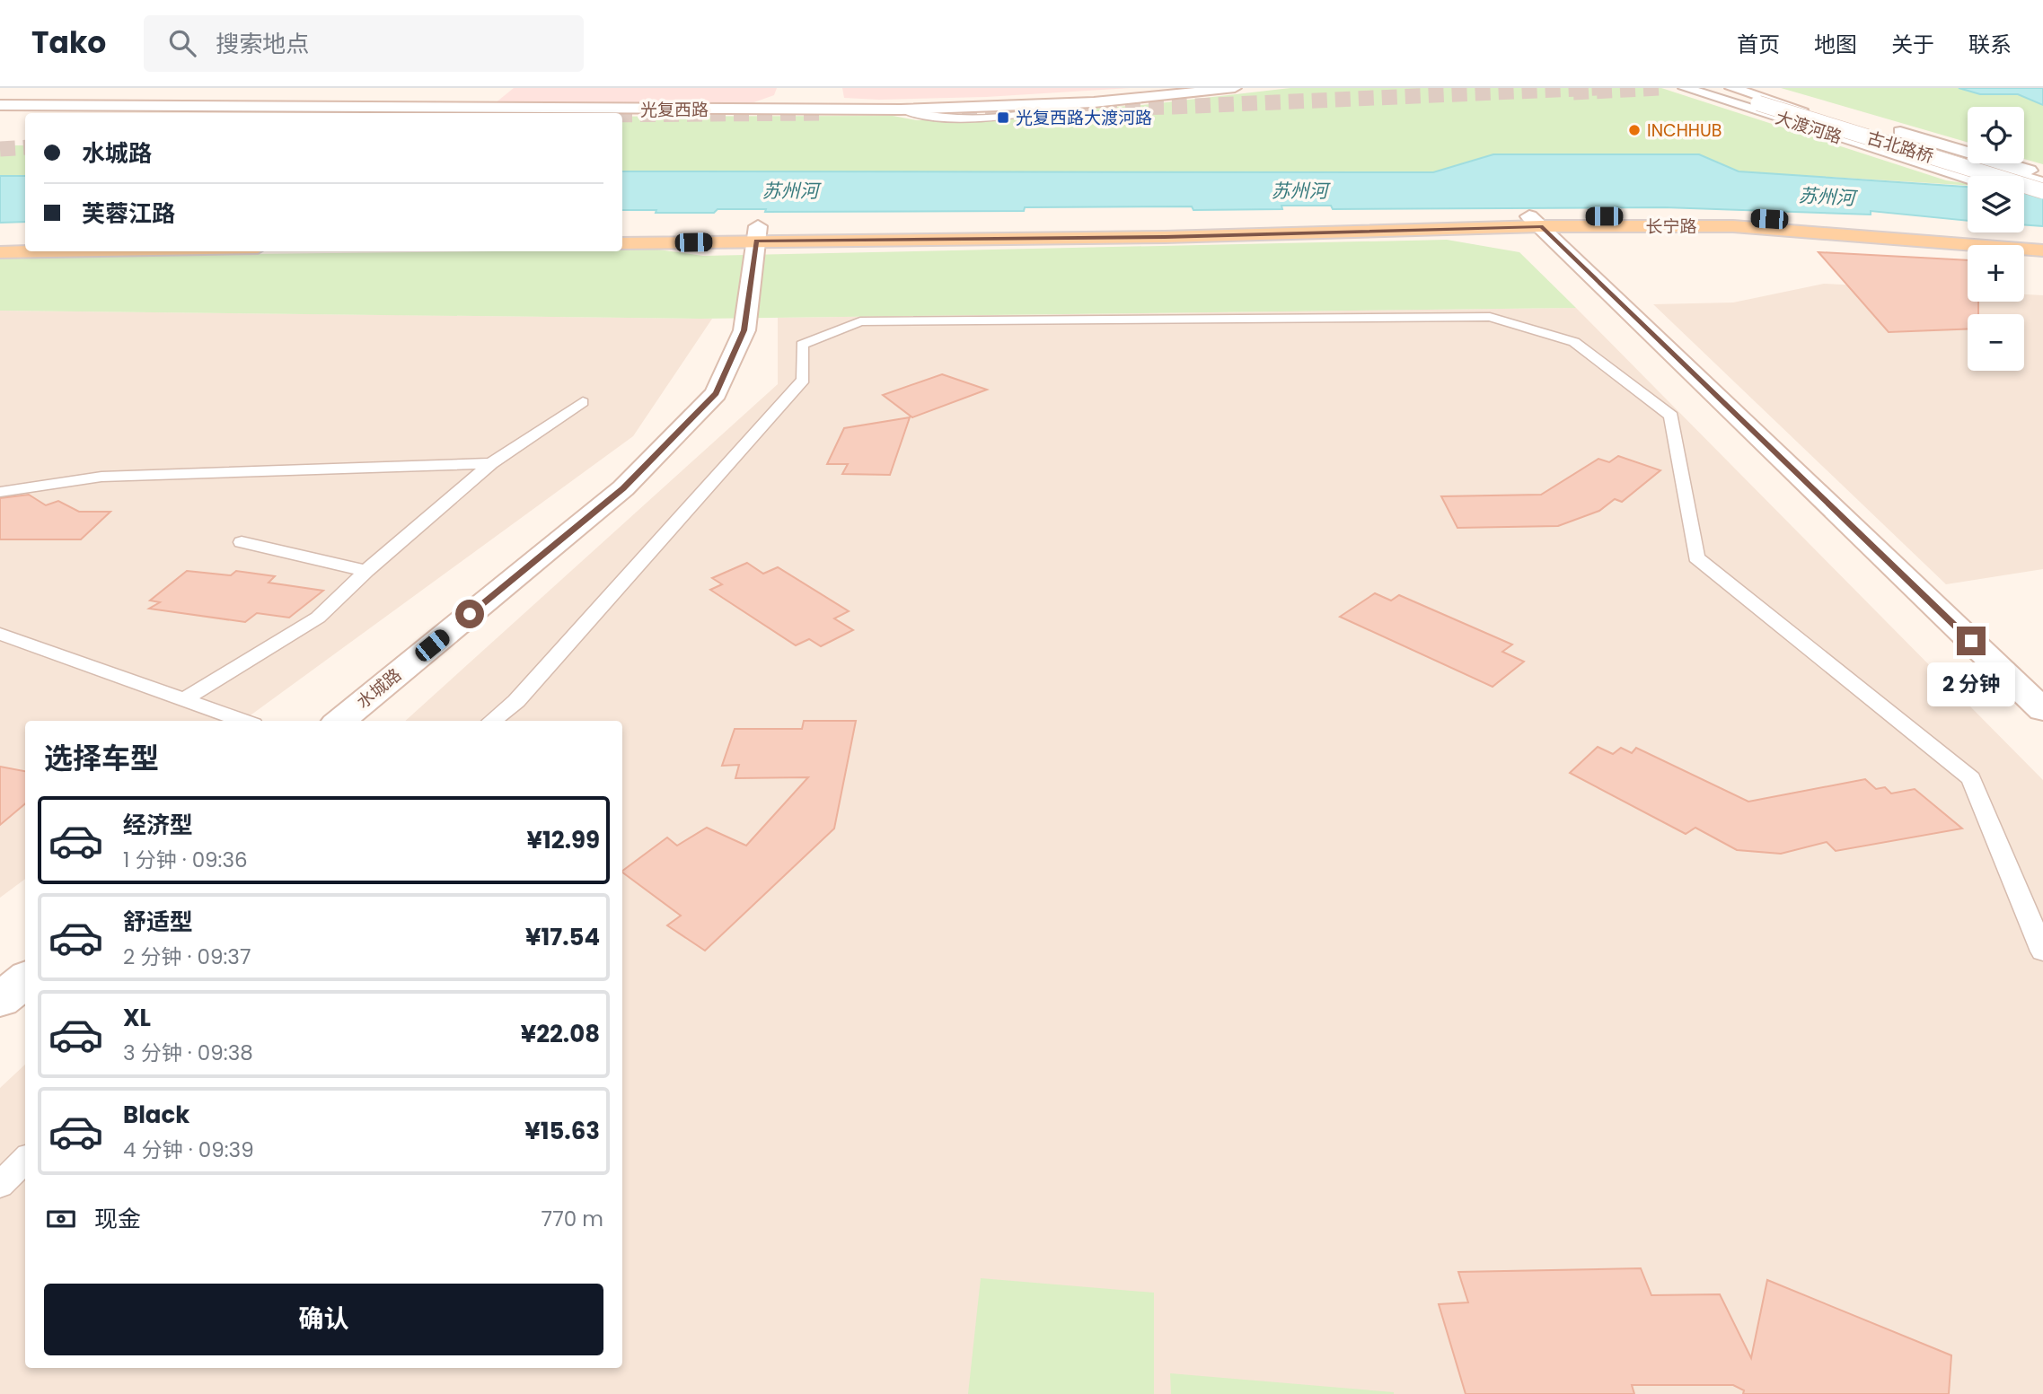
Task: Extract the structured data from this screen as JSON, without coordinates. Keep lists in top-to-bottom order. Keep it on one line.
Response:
{"streets":{"main road":["长宁路"],"street":["光复西路","大渡河路","古北路桥","水城路"]},"crossings":[["大渡河路","古北路桥"],["长宁路","水城路"]],"water":["苏州河"],"places":{"transit":["光复西路大渡河路"],"other":["INCHHUB"]},"page":{"header":"Tako","search":"搜索地点","nav":["首页","地图","关于","联系"],"map_buttons":["+","−"],"banner":["水城路","芙蓉江路"],"bubble":"2 分钟","heading":"选择车型","list":[{"name":"经济型","note":"1 分钟 · 09:36","value":"¥12.99"},{"name":"舒适型","note":"2 分钟 · 09:37","value":"¥17.54"},{"name":"XL","note":"3 分钟 · 09:38","value":"¥22.08"},{"name":"Black","note":"4 分钟 · 09:39","value":"¥15.63"}],"pay":["现金","770 m"],"buttons":"确认"}}
